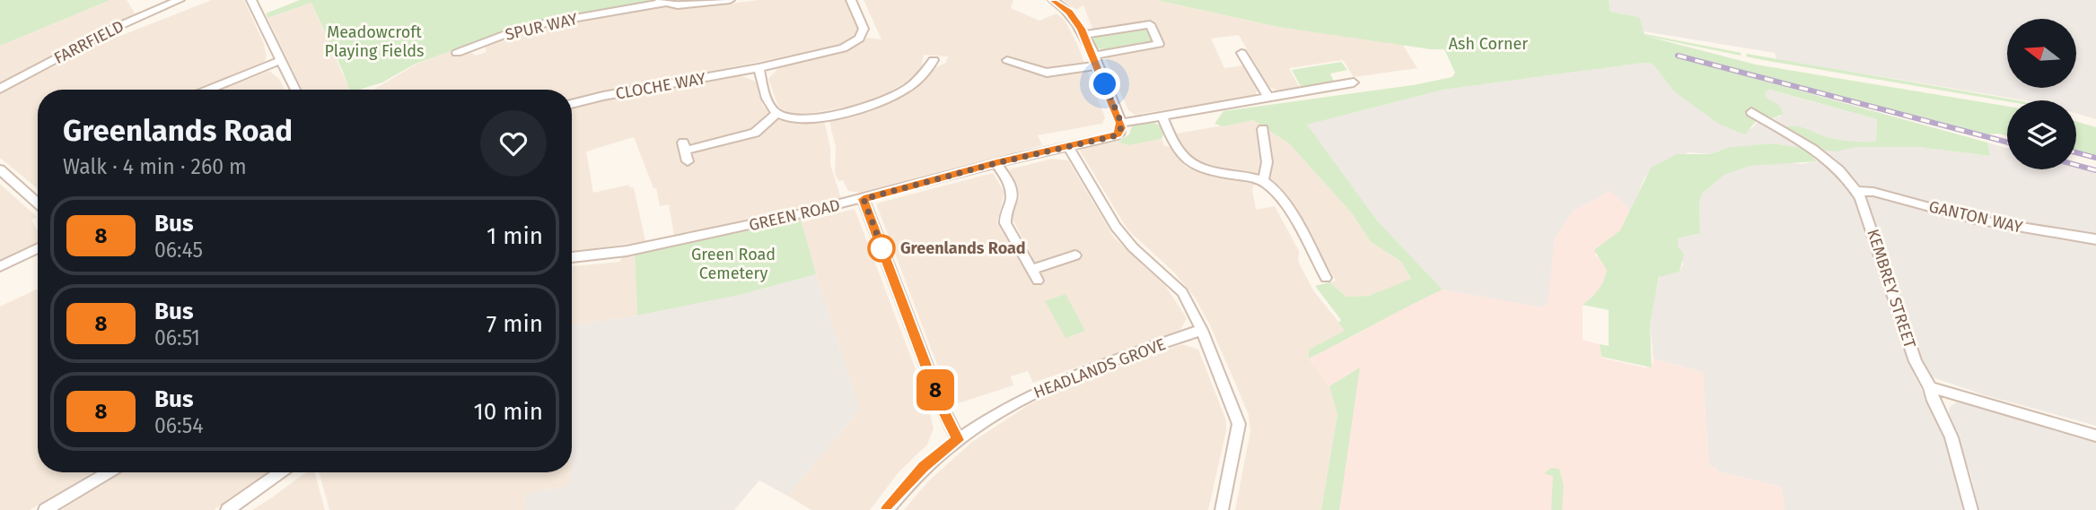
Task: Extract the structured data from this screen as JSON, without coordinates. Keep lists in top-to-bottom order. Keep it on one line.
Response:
{"streets":{"street":["SPUR WAY","FARRFIELD","CLOCHE WAY","GREEN ROAD","GANTON WAY","KEMBREY STREET","HEADLANDS GROVE"]},"crossings":[["GANTON WAY","KEMBREY STREET"]],"parks":["Meadowcroft Playing Fields","Ash Corner","Green Road Cemetery"],"places":["Greenlands Road"],"lines":["bus line 8"],"north":"left","page":{"on_map":"8","heading":["Greenlands Road","Walk · 4 min · 260 m"],"list":[{"mark":"8","name":"Bus","note":"06:45","value":"1 min"},{"mark":"8","name":"Bus","note":"06:51","value":"7 min"},{"mark":"8","name":"Bus","note":"06:54","value":"10 min"}]}}
